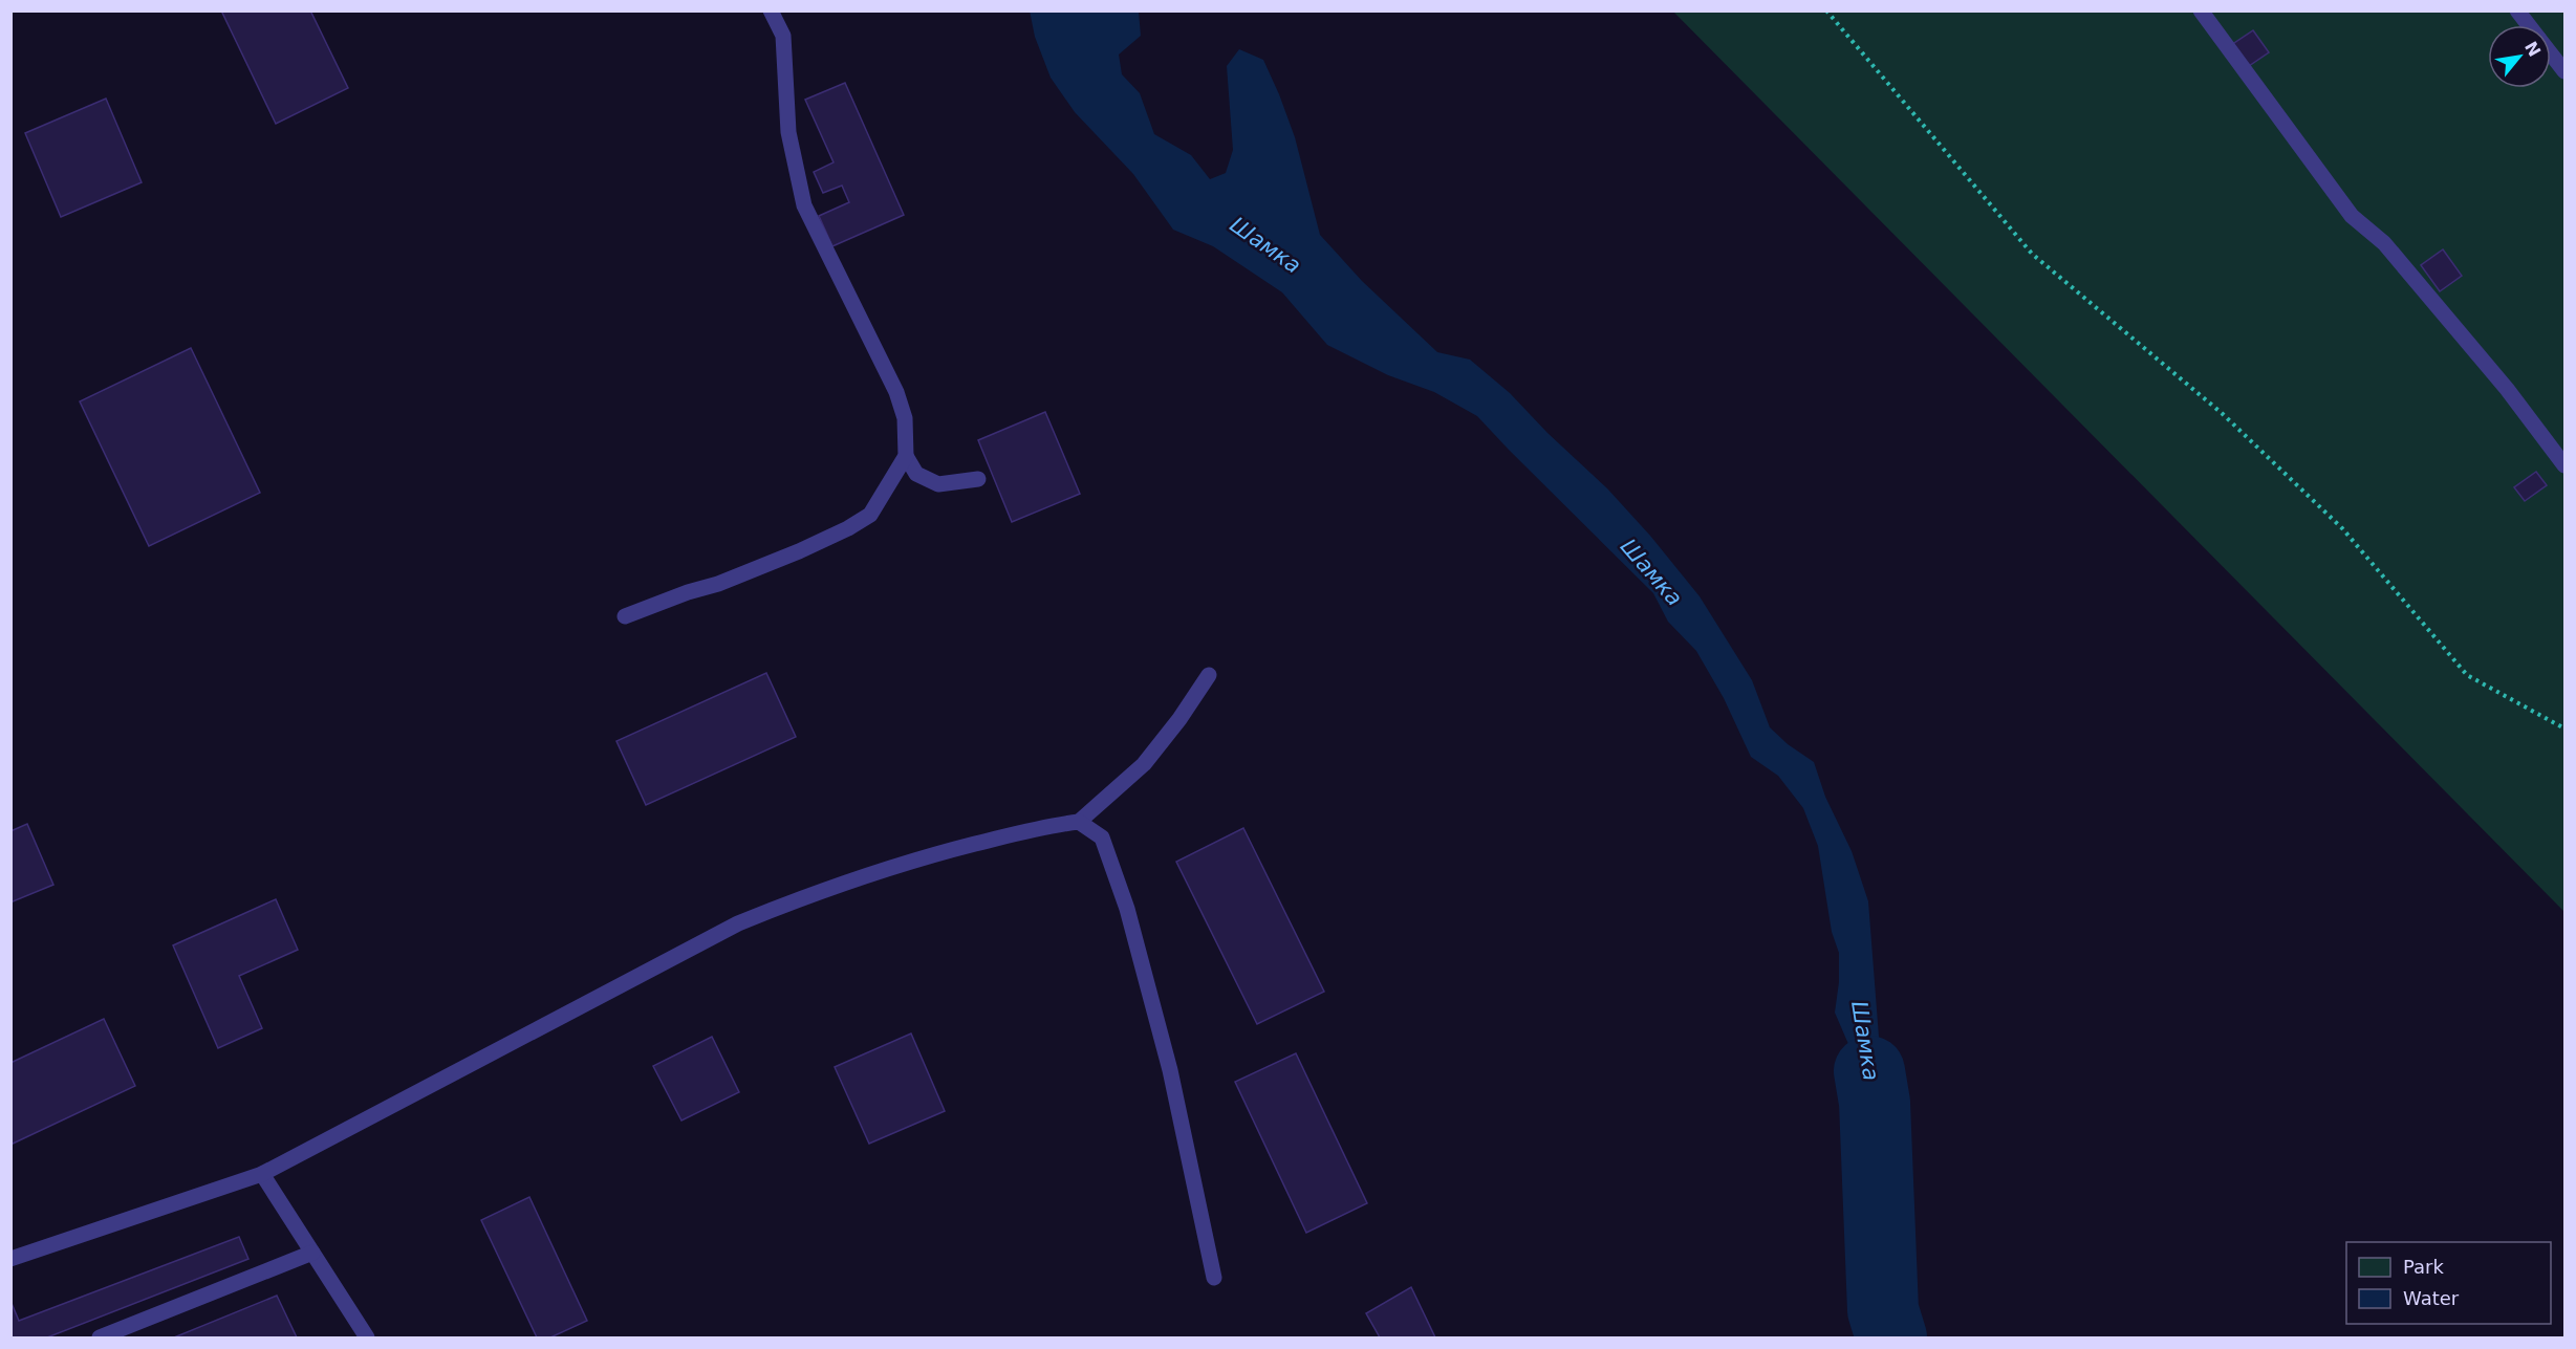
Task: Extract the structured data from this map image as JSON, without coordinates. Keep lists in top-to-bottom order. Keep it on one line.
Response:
{"water":["Шамка"],"legend":["Park","Water"],"north":"top right"}
